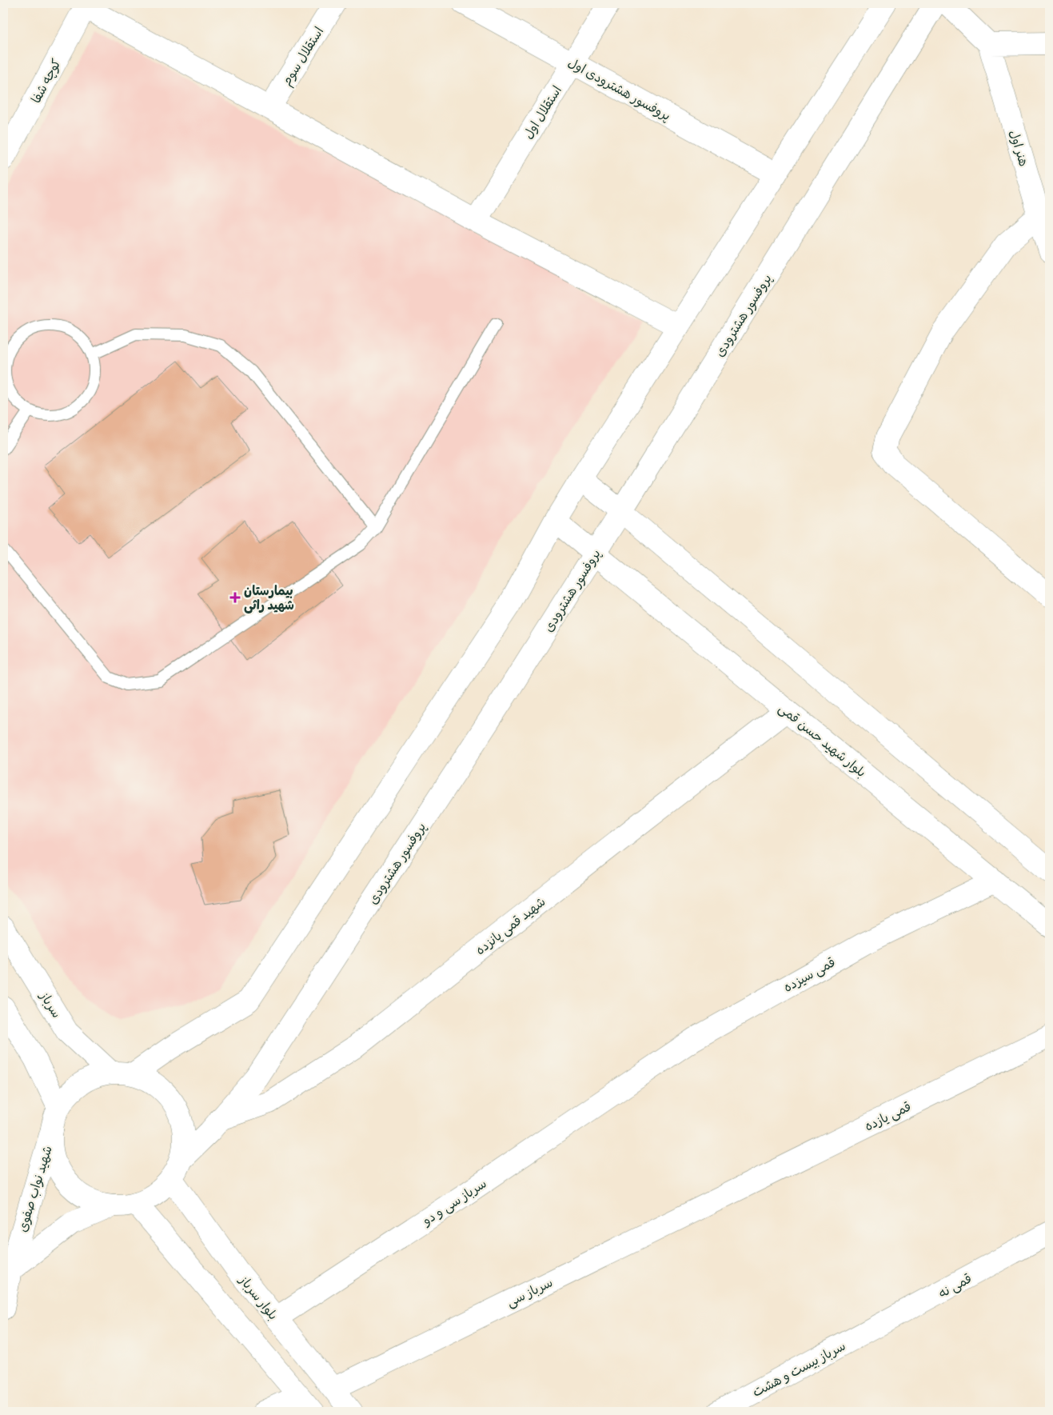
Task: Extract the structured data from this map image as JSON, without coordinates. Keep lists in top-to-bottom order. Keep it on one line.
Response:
{"streets":{"street":["استقلال سوم","کوچه شفا","پروفسور هشترودی اول","استقلال اول","هنر اول","پروفسور هشترودی","بلوار شهید حسن قمی","شهید قمی پانزده","قمی سیزده","سرباز","قمی یازده","شهید نواب صفوی","سرباز سی و دو","قمی نه","سرباز سی","بلوار سرباز","سرباز بیست و هشت"]},"crossings":[["پروفسور هشترودی اول","استقلال اول"],["پروفسور هشترودی","بلوار شهید حسن قمی"],["پروفسور هشترودی","شهید قمی پانزده"],["پروفسور هشترودی","سرباز"],["پروفسور هشترودی","شهید نواب صفوی"],["پروفسور هشترودی","بلوار سرباز"],["بلوار شهید حسن قمی","شهید قمی پانزده"],["بلوار شهید حسن قمی","قمی سیزده"],["قمی سیزده","سرباز سی و دو"],["سرباز","شهید نواب صفوی"],["سرباز","بلوار سرباز"],["قمی یازده","سرباز سی"],["شهید نواب صفوی","بلوار سرباز"],["سرباز سی و دو","بلوار سرباز"],["قمی نه","سرباز بیست و هشت"],["سرباز سی","بلوار سرباز"]],"places":{"health":["بیمارستان شهید راثی"]}}
